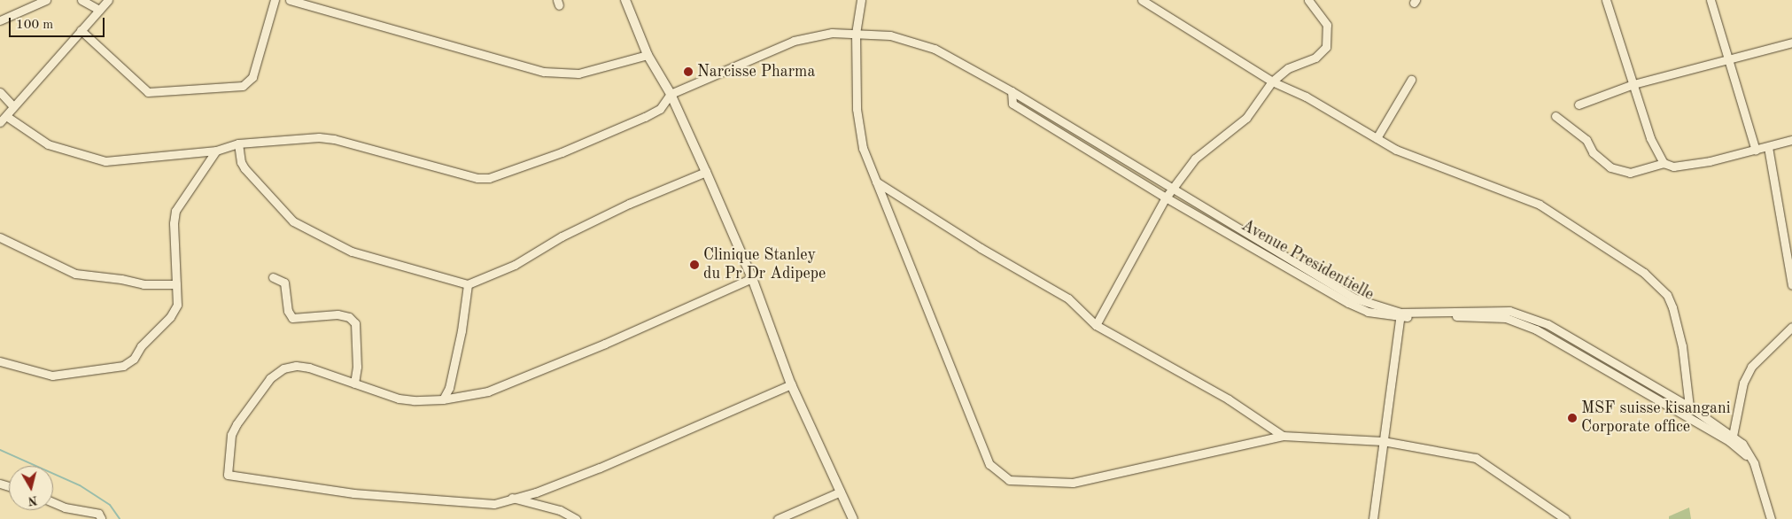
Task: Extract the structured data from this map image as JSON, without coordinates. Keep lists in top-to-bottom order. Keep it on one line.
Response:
{"streets":{"street":["Avenue Presidentielle"]},"places":["Narcisse Pharma","Clinique Stanley du Pr Dr Adipepe","MSF suisse kisangani Corporate office"],"scale_bar":"100 m","north":"bottom"}
